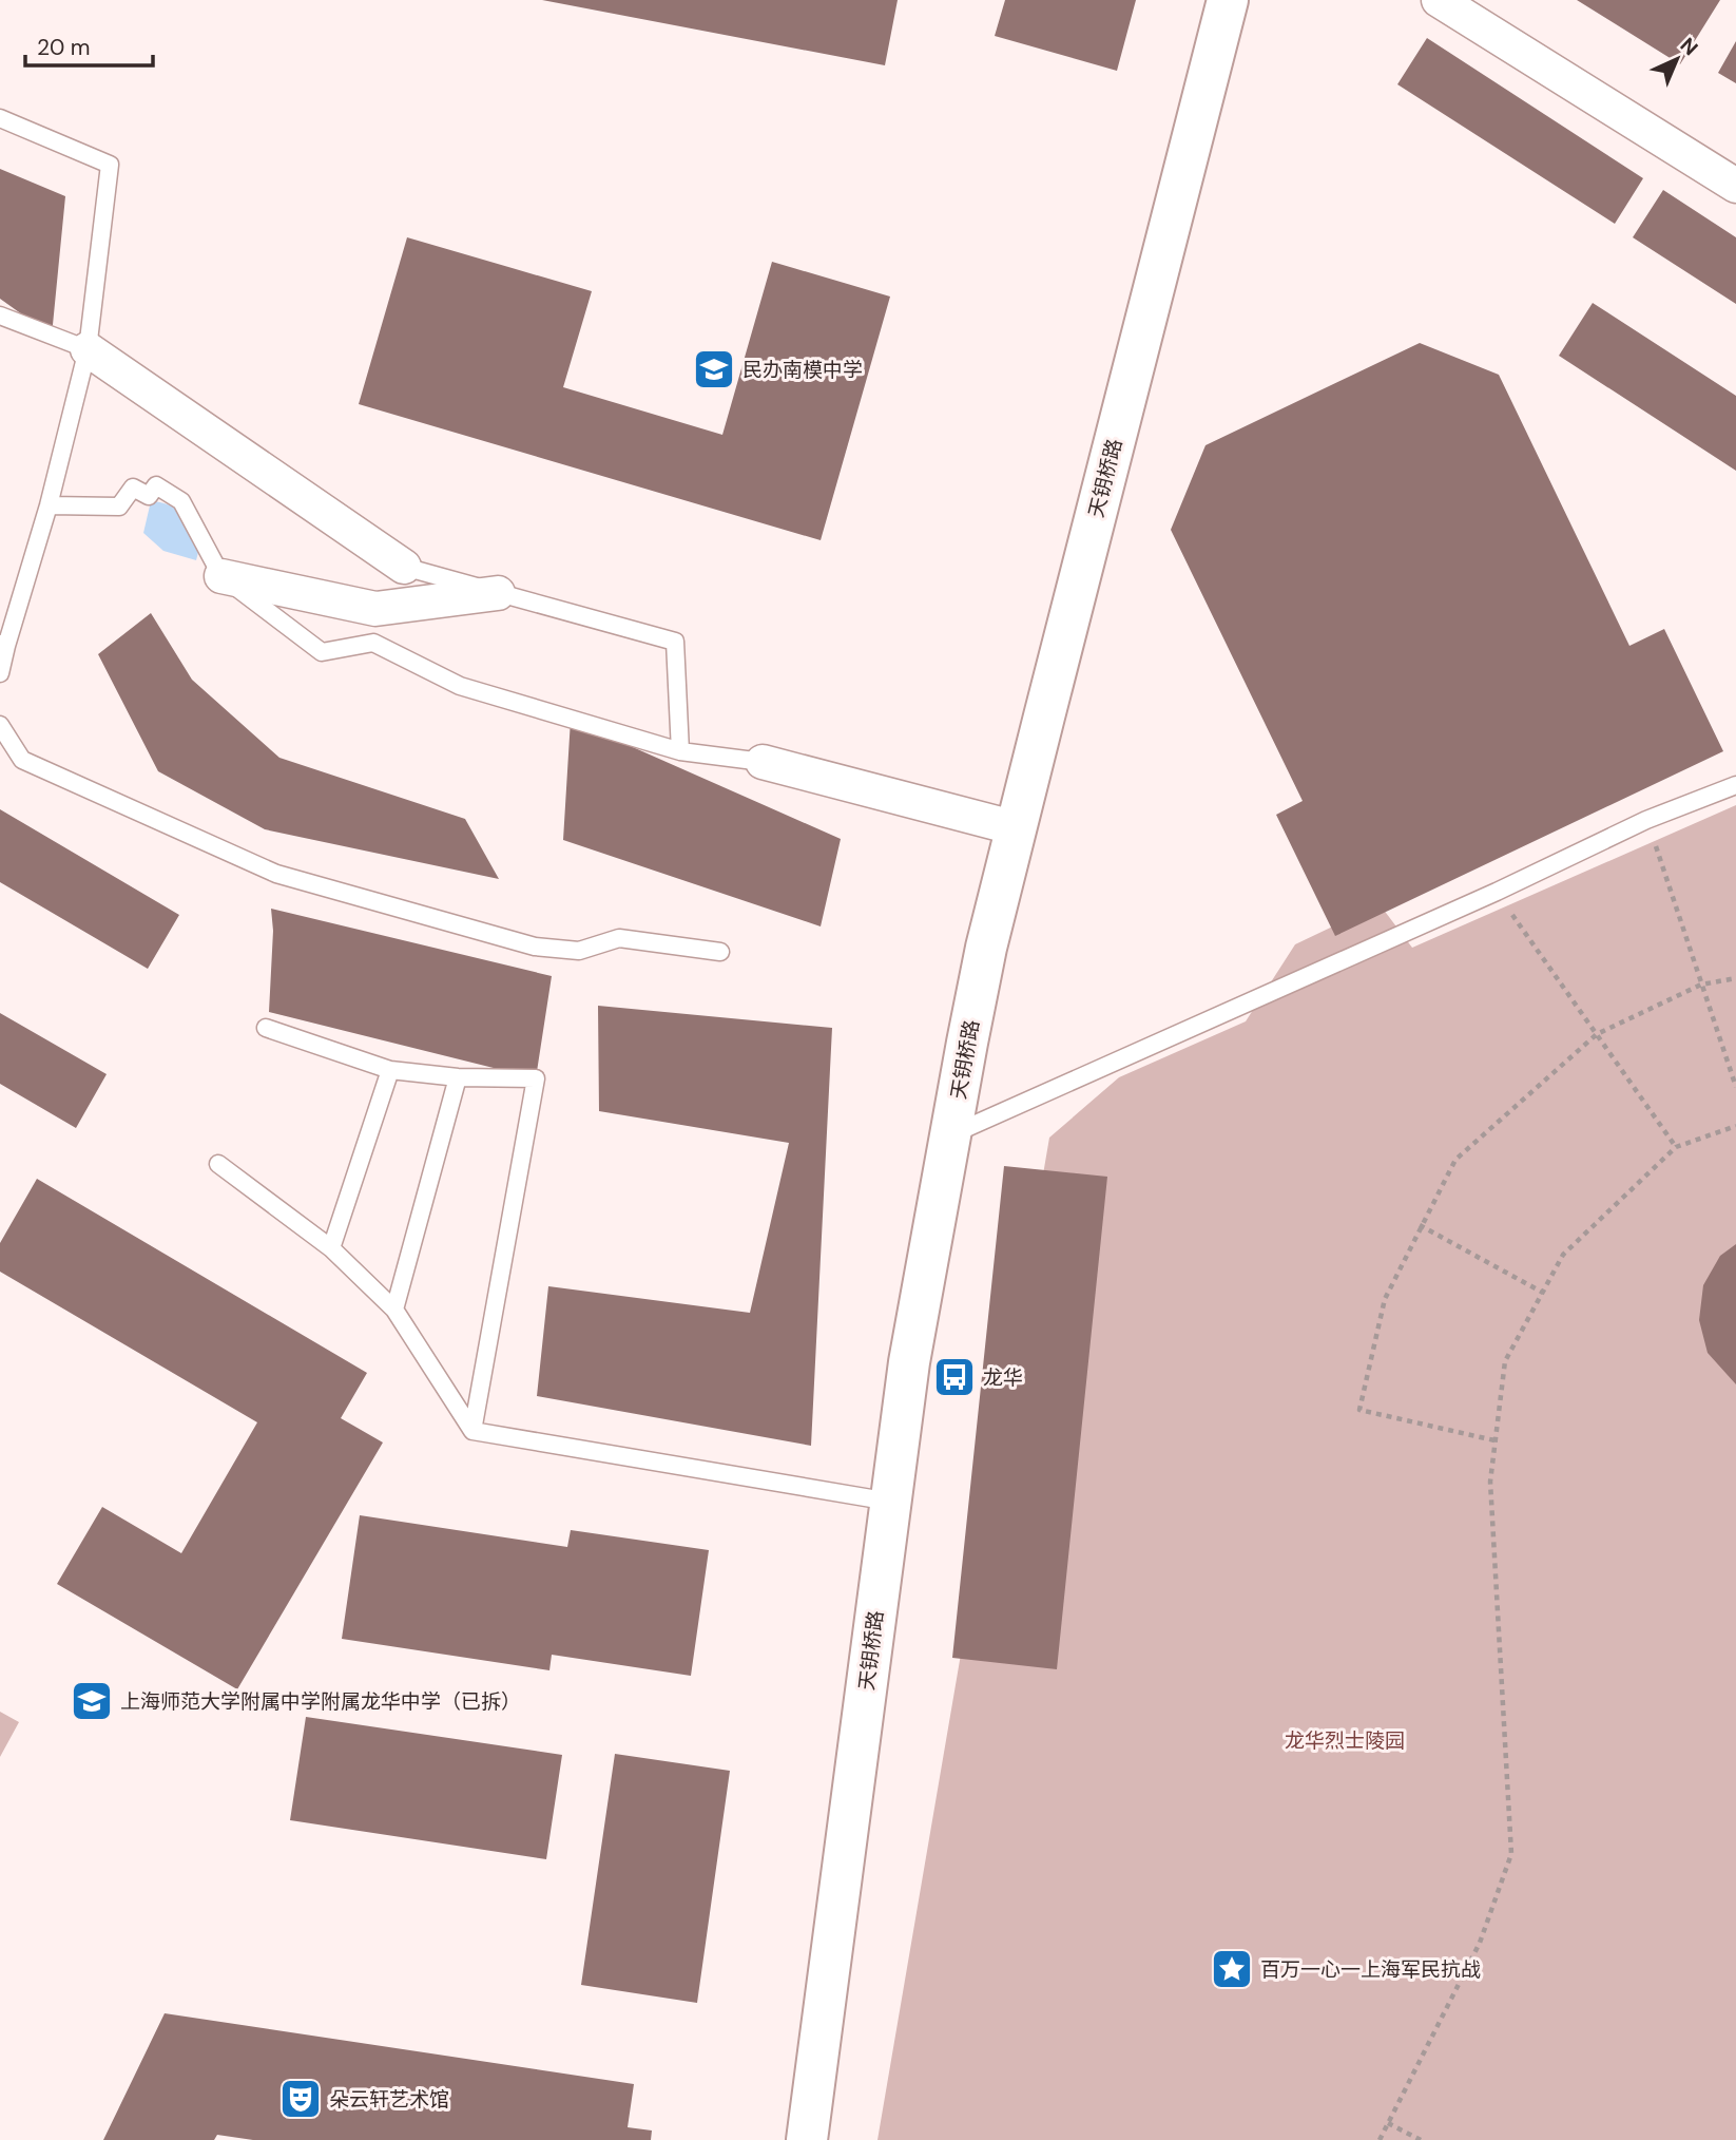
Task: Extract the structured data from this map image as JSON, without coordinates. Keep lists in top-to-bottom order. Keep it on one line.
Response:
{"streets":{"street":["天钥桥路"]},"parks":["龙华烈士陵园"],"places":{"school or university":["民办南模中学","上海师范大学附属中学附属龙华中学（已拆）"],"bus stop":["龙华"],"place":["百万一心一上海军民抗战"],"theatre":["朵云轩艺术馆"]},"scale_bar":"20 m","north":"top right"}
